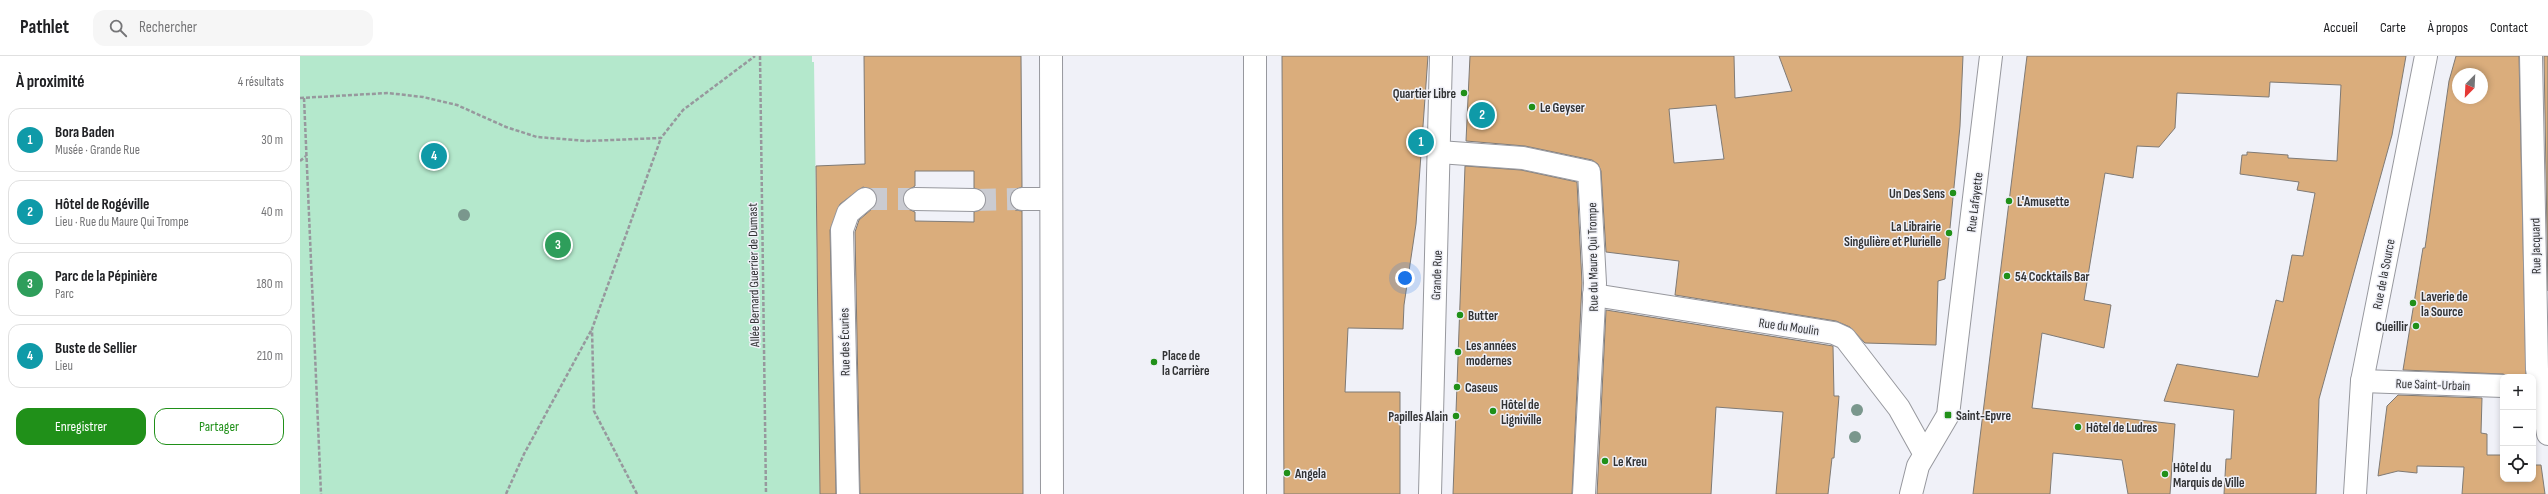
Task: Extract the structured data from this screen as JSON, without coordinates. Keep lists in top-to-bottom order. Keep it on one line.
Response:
{"streets":{"street":["Rue Lafayette","Rue Jacquard","Rue du Maure Qui Trompe","Rue de la Source","Grande Rue","Rue du Moulin","Rue des Écuries","Rue Saint-Urbain"],"path":["Allée Bernard Guerrier de Dumast"]},"crossings":[["Rue Lafayette","Rue du Moulin"],["Rue du Maure Qui Trompe","Grande Rue"],["Rue du Maure Qui Trompe","Rue du Moulin"],["Rue de la Source","Rue Saint-Urbain"]],"places":{"other":["Quartier Libre","Le Geyser","Un Des Sens","L'Amusette","La Librairie Singulière et Plurielle","54 Cocktails Bar","Laverie de la Source","Butter","Cueillir","Les années modernes","Place de la Carrière","Caseus","Hôtel de Ligniville","Papilles Alain","Hôtel de Ludres","Le Kreu","Angela","Hôtel du Marquis de Ville"],"transit":["Saint-Epvre"]},"north":"bottom left","page":{"header":"Pathlet","search":"Rechercher","nav":["Accueil","Carte","À propos","Contact"],"heading":["À proximité","4 résultats"],"pins":["2","1","4","3"],"list":[{"mark":"1","name":"Bora Baden","note":"Musée · Grande Rue","value":"30 m"},{"mark":"2","name":"Hôtel de Rogéville","note":"Lieu · Rue du Maure Qui Trompe","value":"40 m"},{"mark":"3","name":"Parc de la Pépinière","note":"Parc","value":"180 m"},{"mark":"4","name":"Buste de Sellier","note":"Lieu","value":"210 m"}],"map_buttons":["+","−"],"buttons":["Enregistrer","Partager"]}}
